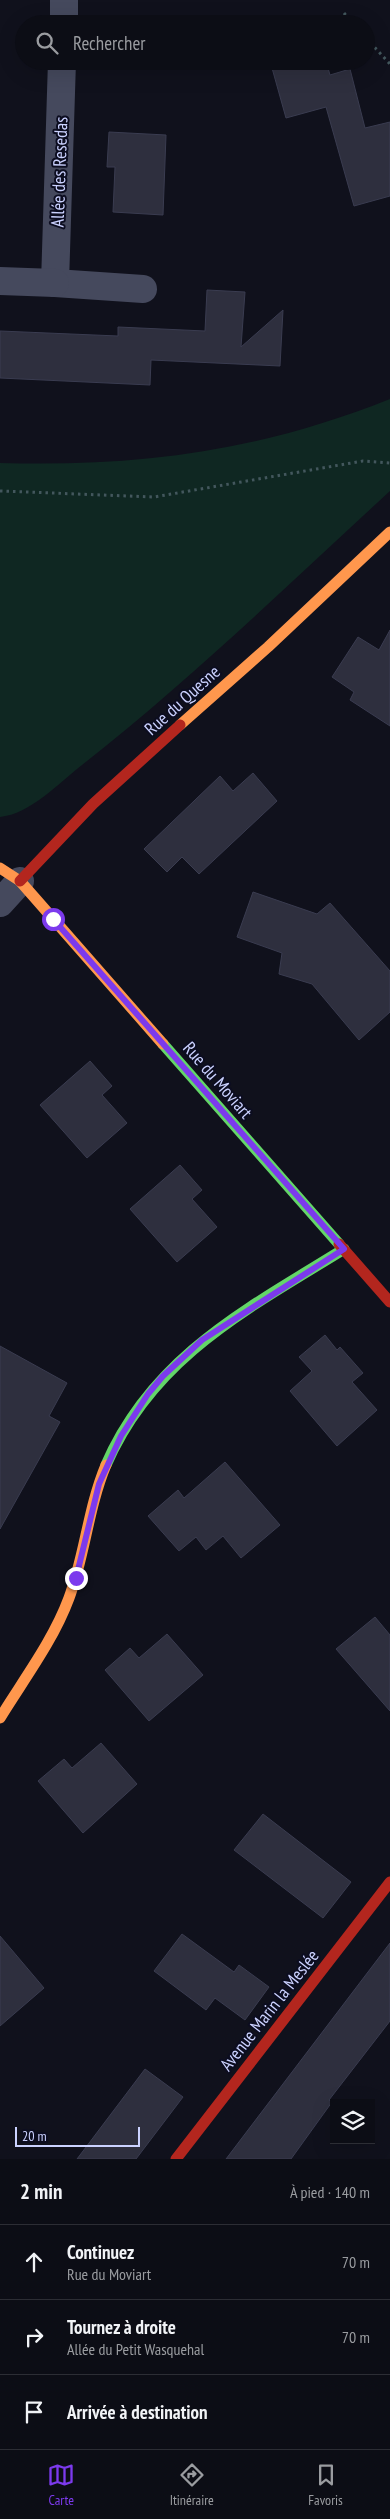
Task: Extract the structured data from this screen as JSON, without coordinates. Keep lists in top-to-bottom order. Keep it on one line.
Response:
{"streets":{"street":["Allée des Resedas","Rue du Quesne","Rue du Moviart","Avenue Marin la Meslée"]},"crossings":[["Rue du Quesne","Rue du Moviart"]],"scale_bar":"20 m","page":{"search":"Rechercher","scale":"20 m","heading":["2 min","À pied · 140 m"],"list":[["Continuez","Rue du Moviart","70 m"],["Tournez à droite","Allée du Petit Wasquehal","70 m"],"Arrivée à destination"],"nav":["Carte","Itinéraire","Favoris"]}}
